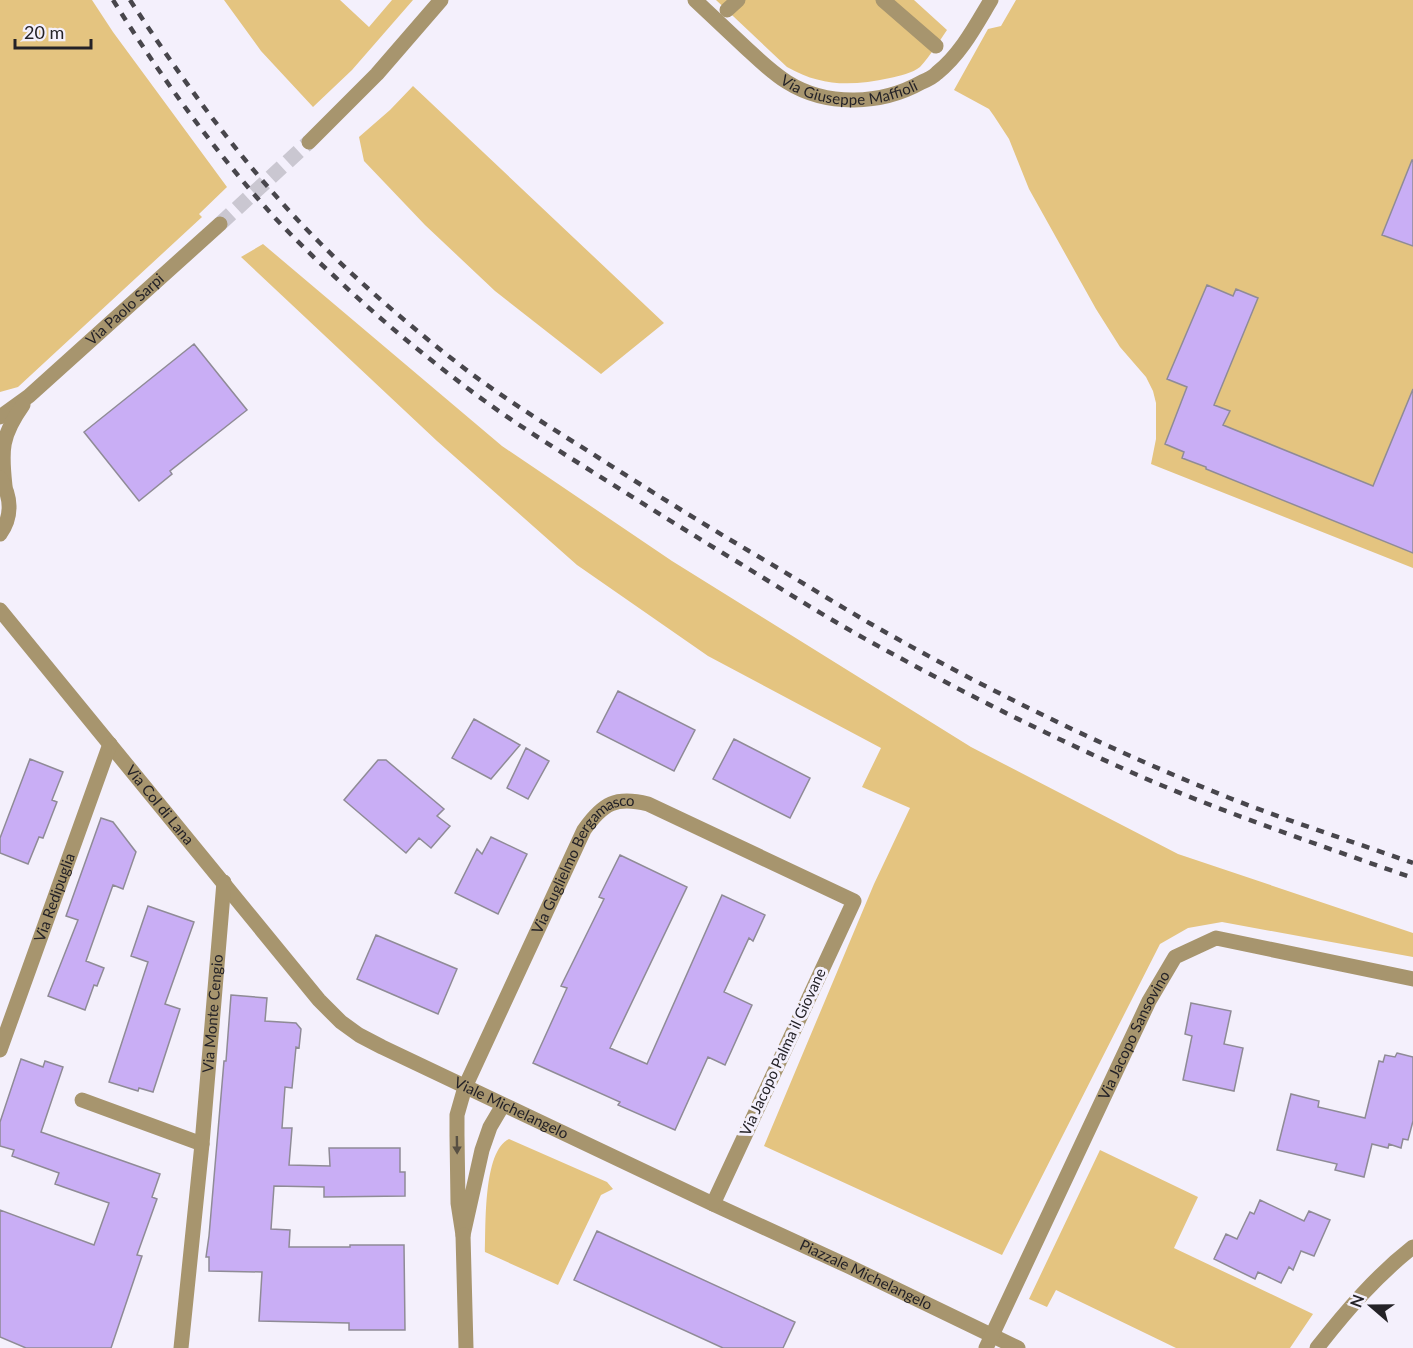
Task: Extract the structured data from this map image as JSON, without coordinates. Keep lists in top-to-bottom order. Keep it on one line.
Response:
{"streets":{"street":["Via Giuseppe Maffioli","Via Paolo Sarpi","Via Col di Lana","Via Guglielmo Bergamasco","Via Redipuglia","Via Monte Cengio","Via Jacopo Sansovino","Via Jacopo Palma il Giovane","Viale Michelangelo","Piazzale Michelangelo"]},"crossings":[["Via Col di Lana","Via Redipuglia"],["Via Col di Lana","Via Monte Cengio"],["Via Col di Lana","Viale Michelangelo"],["Via Guglielmo Bergamasco","Via Jacopo Palma il Giovane"],["Via Guglielmo Bergamasco","Viale Michelangelo"],["Via Jacopo Sansovino","Piazzale Michelangelo"],["Via Jacopo Palma il Giovane","Viale Michelangelo"],["Via Jacopo Palma il Giovane","Piazzale Michelangelo"],["Viale Michelangelo","Piazzale Michelangelo"]],"scale_bar":"20 m","north":"left"}
